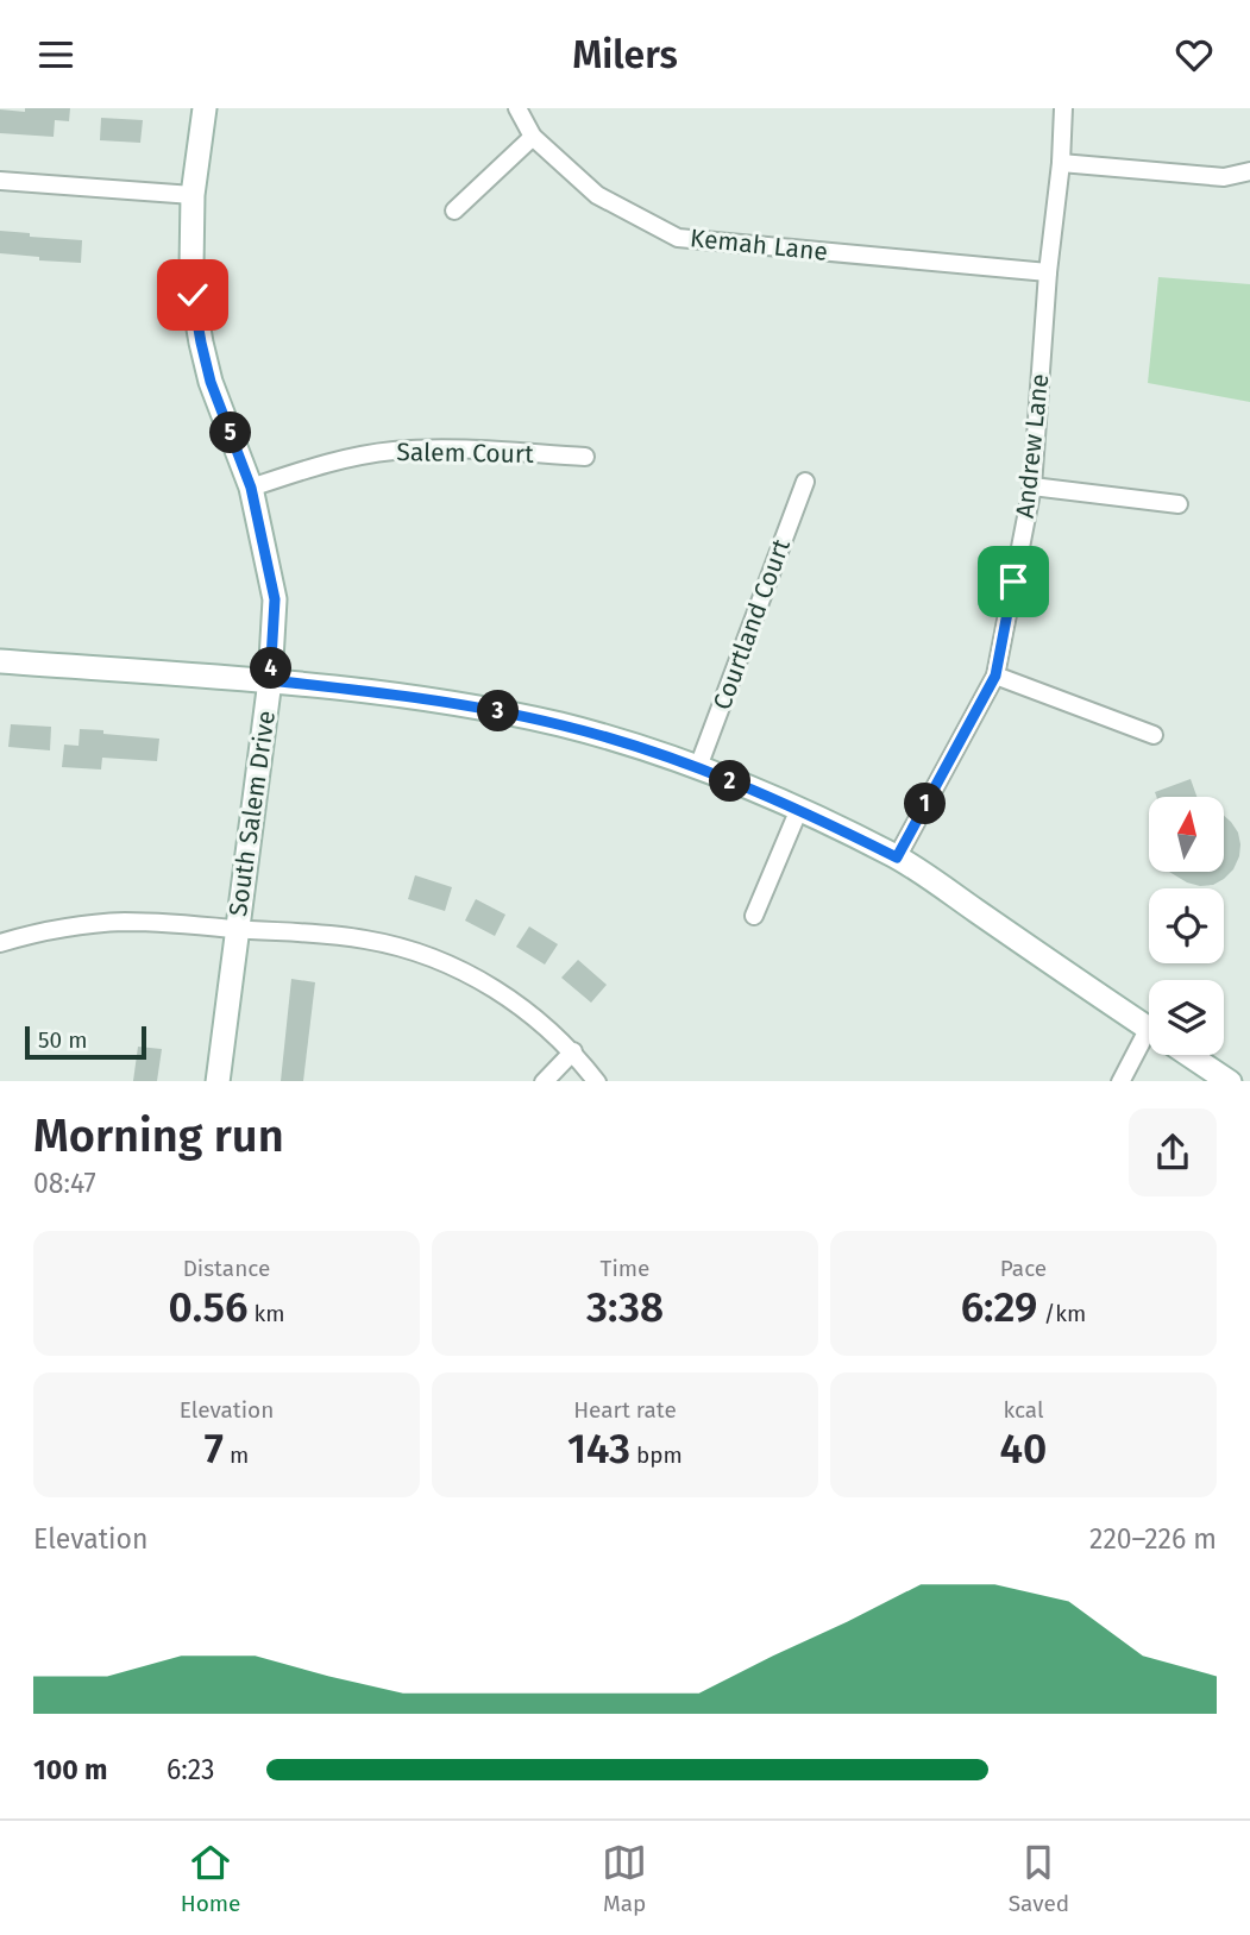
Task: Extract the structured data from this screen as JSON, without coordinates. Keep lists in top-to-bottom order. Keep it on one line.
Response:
{"streets":{"street":["Kemah Lane","Andrew Lane","Salem Court","Courtland Court","South Salem Drive"]},"crossings":[["Kemah Lane","Andrew Lane"],["Salem Court","South Salem Drive"]],"scale_bar":"50 m","north":"top","page":{"header":"Milers","pins":["5","4","3","2","1"],"scale":"50 m","heading":["Morning run","08:47"],"stats":[["Distance","0.56 km"],["Time","3:38"],["Pace","6:29 /km"],["Elevation","7 m"],["Heart rate","143 bpm"],["kcal","40"]],"chart":["Elevation","220–226 m"],"list":[{"name":"100 m","note":"6:23"}],"tabs":["Home","Map","Saved"]}}
